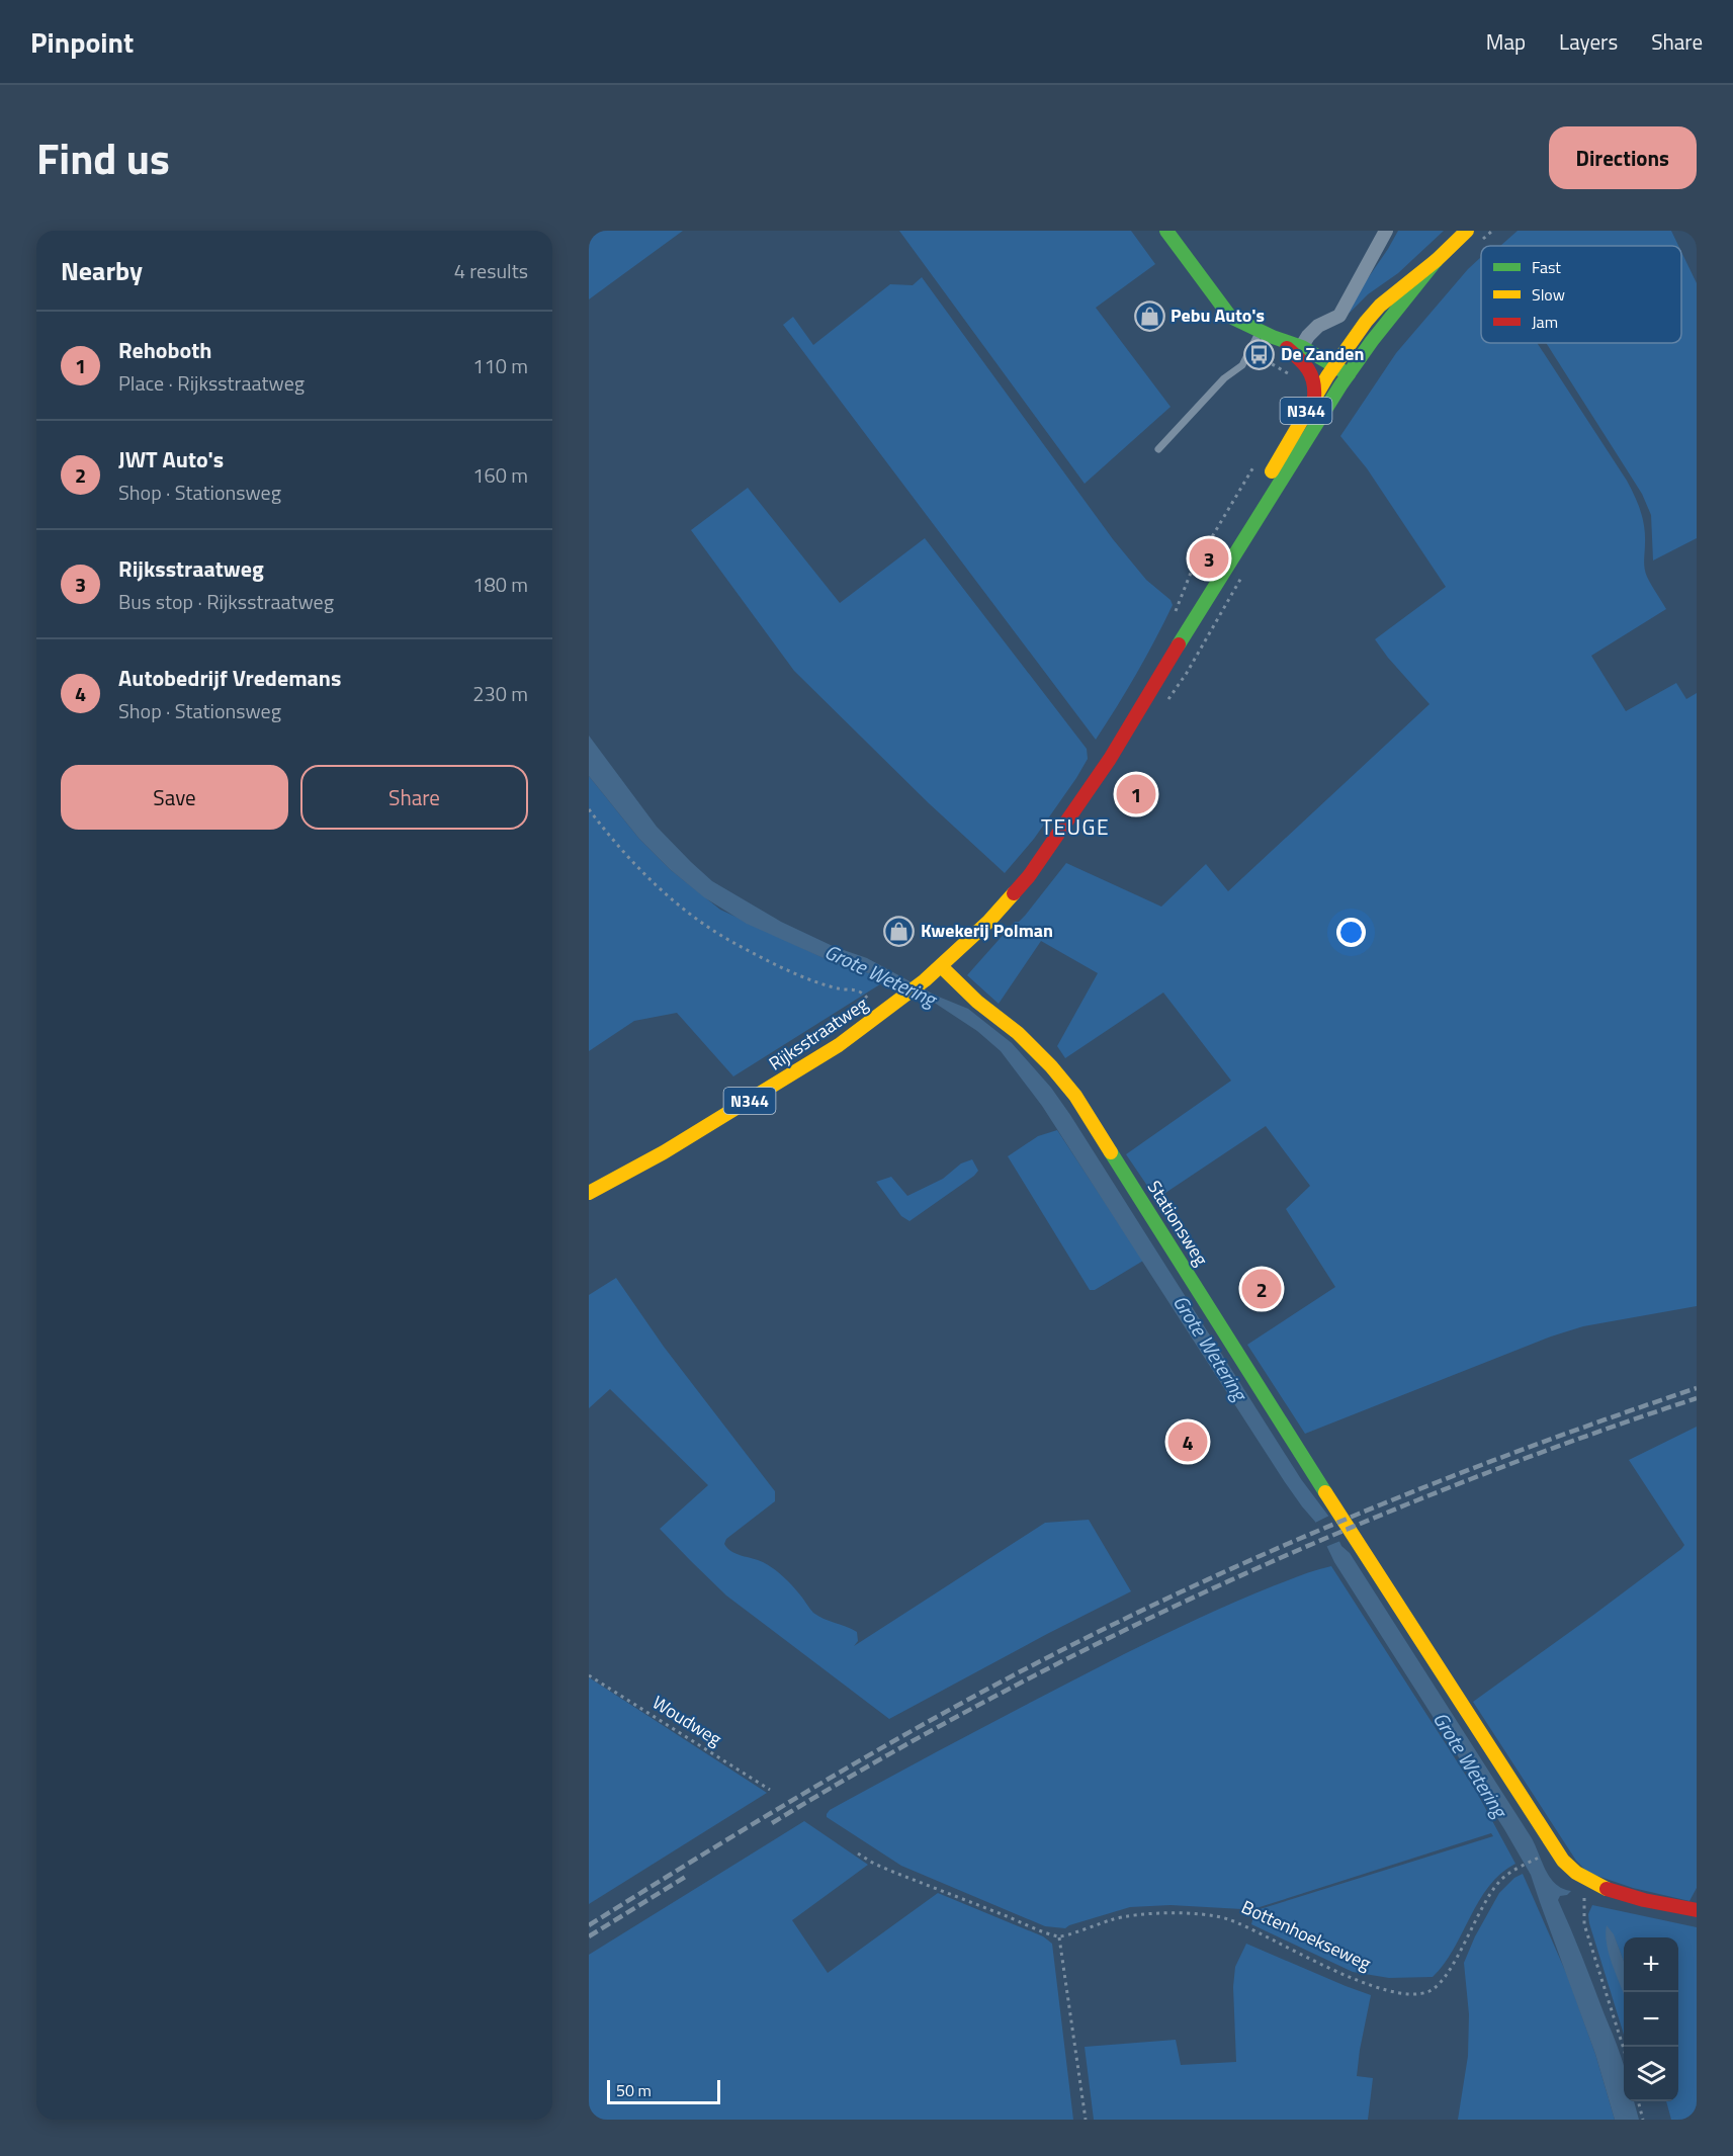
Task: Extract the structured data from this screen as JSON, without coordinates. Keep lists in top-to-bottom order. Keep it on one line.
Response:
{"streets":{"main road":["N344","Rijksstraatweg","Stationsweg"],"path":["Woudweg","Bottenhoekseweg"]},"crossings":[["Rijksstraatweg","Stationsweg"]],"districts":["TEUGE"],"water":["Grote Wetering"],"places":{"shop":["Pebu Auto's","Kwekerij Polman"],"bus stop":["De Zanden"]},"legend":["Fast","Slow","Jam"],"scale_bar":"50 m","page":{"header":"Pinpoint","nav":["Map","Layers","Share"],"title":"Find us","buttons":["Directions",["Save","Share"]],"heading":["Nearby","4 results"],"list":[{"mark":"1","name":"Rehoboth","note":"Place · Rijksstraatweg","value":"110 m"},{"mark":"2","name":"JWT Auto's","note":"Shop · Stationsweg","value":"160 m"},{"mark":"3","name":"Rijksstraatweg","note":"Bus stop · Rijksstraatweg","value":"180 m"},{"mark":"4","name":"Autobedrijf Vredemans","note":"Shop · Stationsweg","value":"230 m"}],"pins":["3","1","2","4"],"map_buttons":["+","−"],"scale":"50 m"}}
